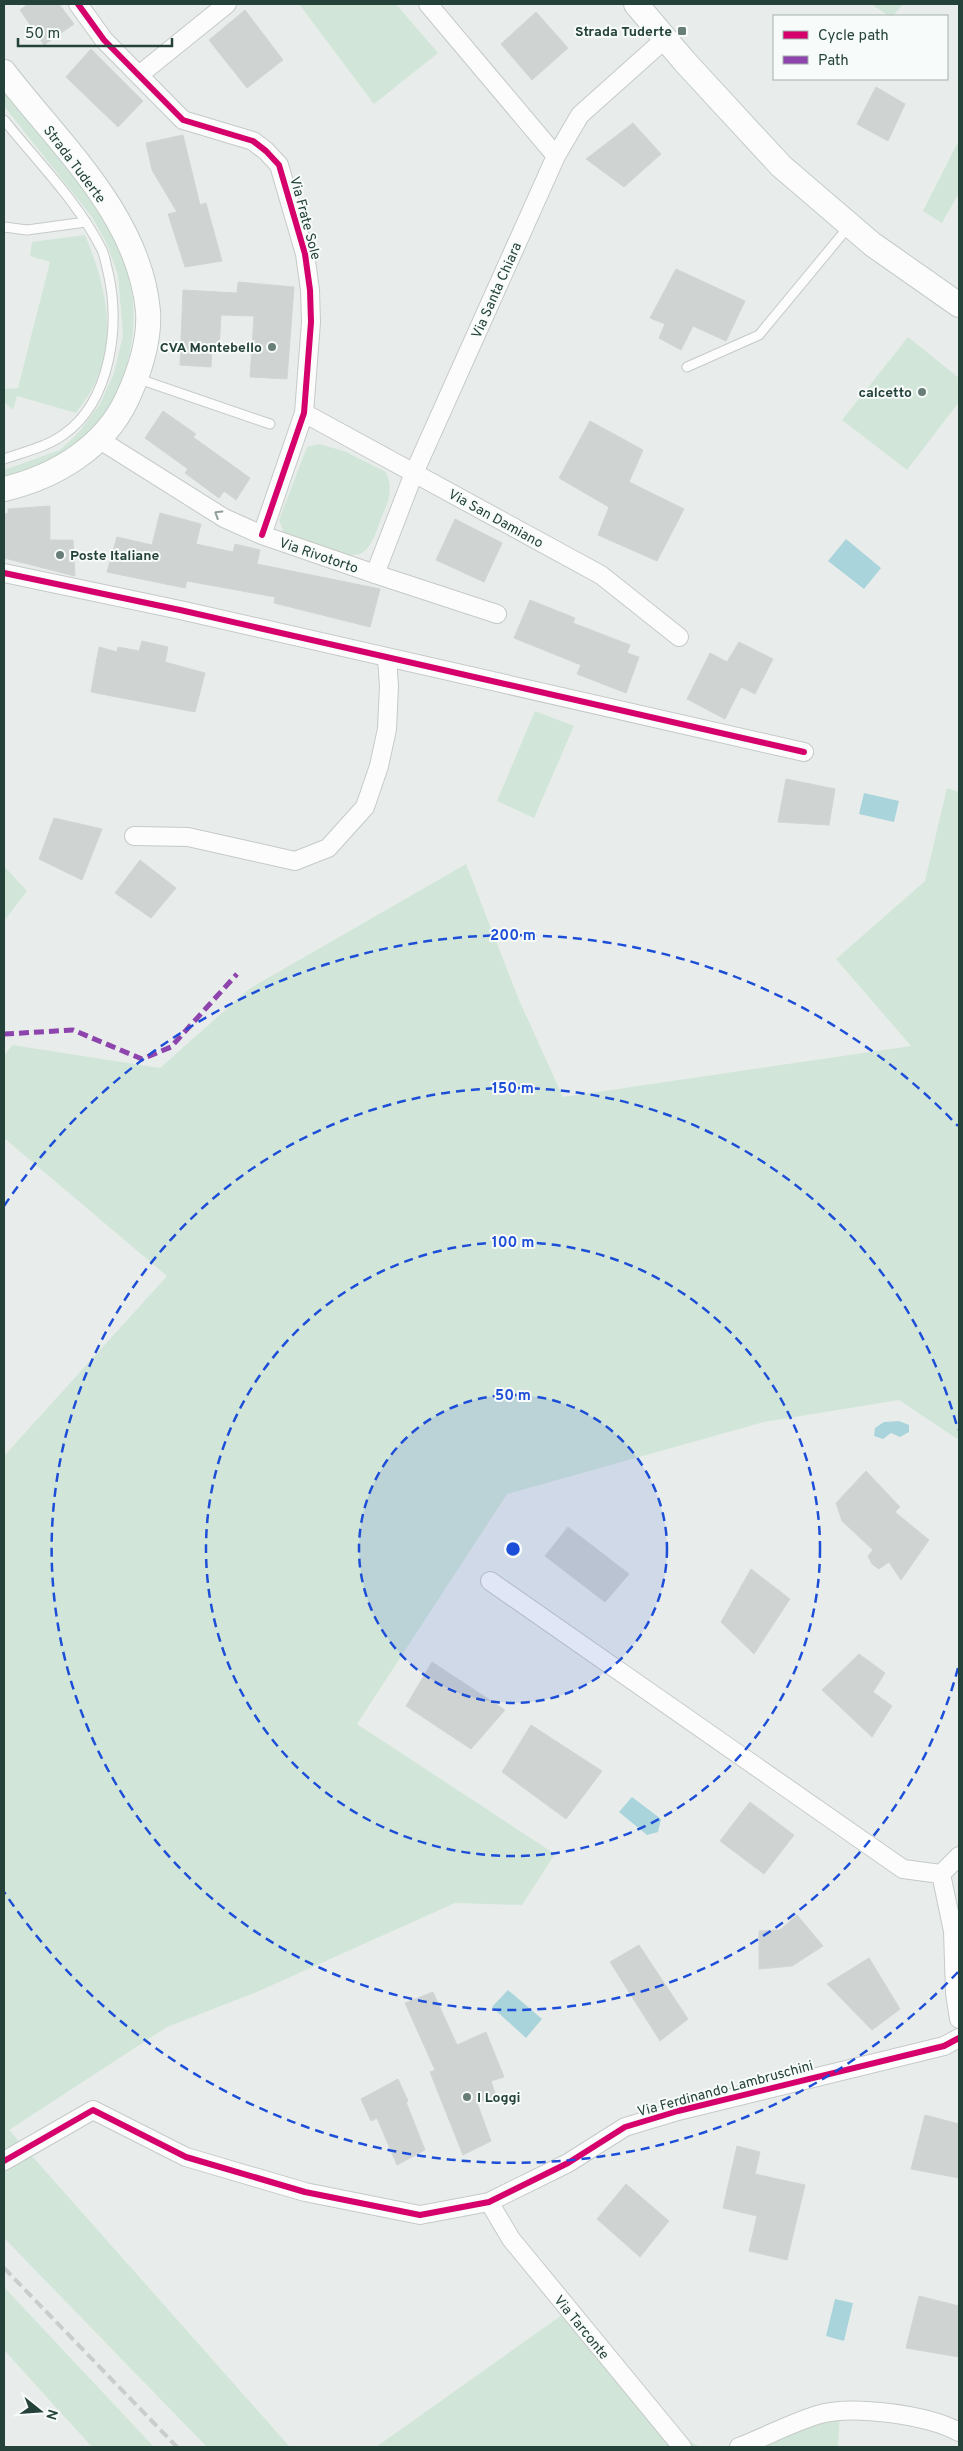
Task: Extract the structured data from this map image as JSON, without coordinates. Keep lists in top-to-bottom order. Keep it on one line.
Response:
{"streets":{"main road":["Strada Tuderte"],"street":["Via Frate Sole","Via Santa Chiara","Via San Damiano","Via Rivotorto","Via Ferdinando Lambruschini","Via Tarconte"]},"crossings":[["Strada Tuderte","Via Rivotorto"],["Via Frate Sole","Via San Damiano"],["Via Frate Sole","Via Rivotorto"],["Via Santa Chiara","Via San Damiano"],["Via Santa Chiara","Via Rivotorto"],["Via Ferdinando Lambruschini","Via Tarconte"]],"places":{"transit":["Strada Tuderte"],"other":["CVA Montebello","calcetto","Poste Italiane","I Loggi"]},"legend":["Cycle path","Path"],"scale_bar":"50 m","north":"right","rings":["200 m","150 m","100 m","50 m"]}
